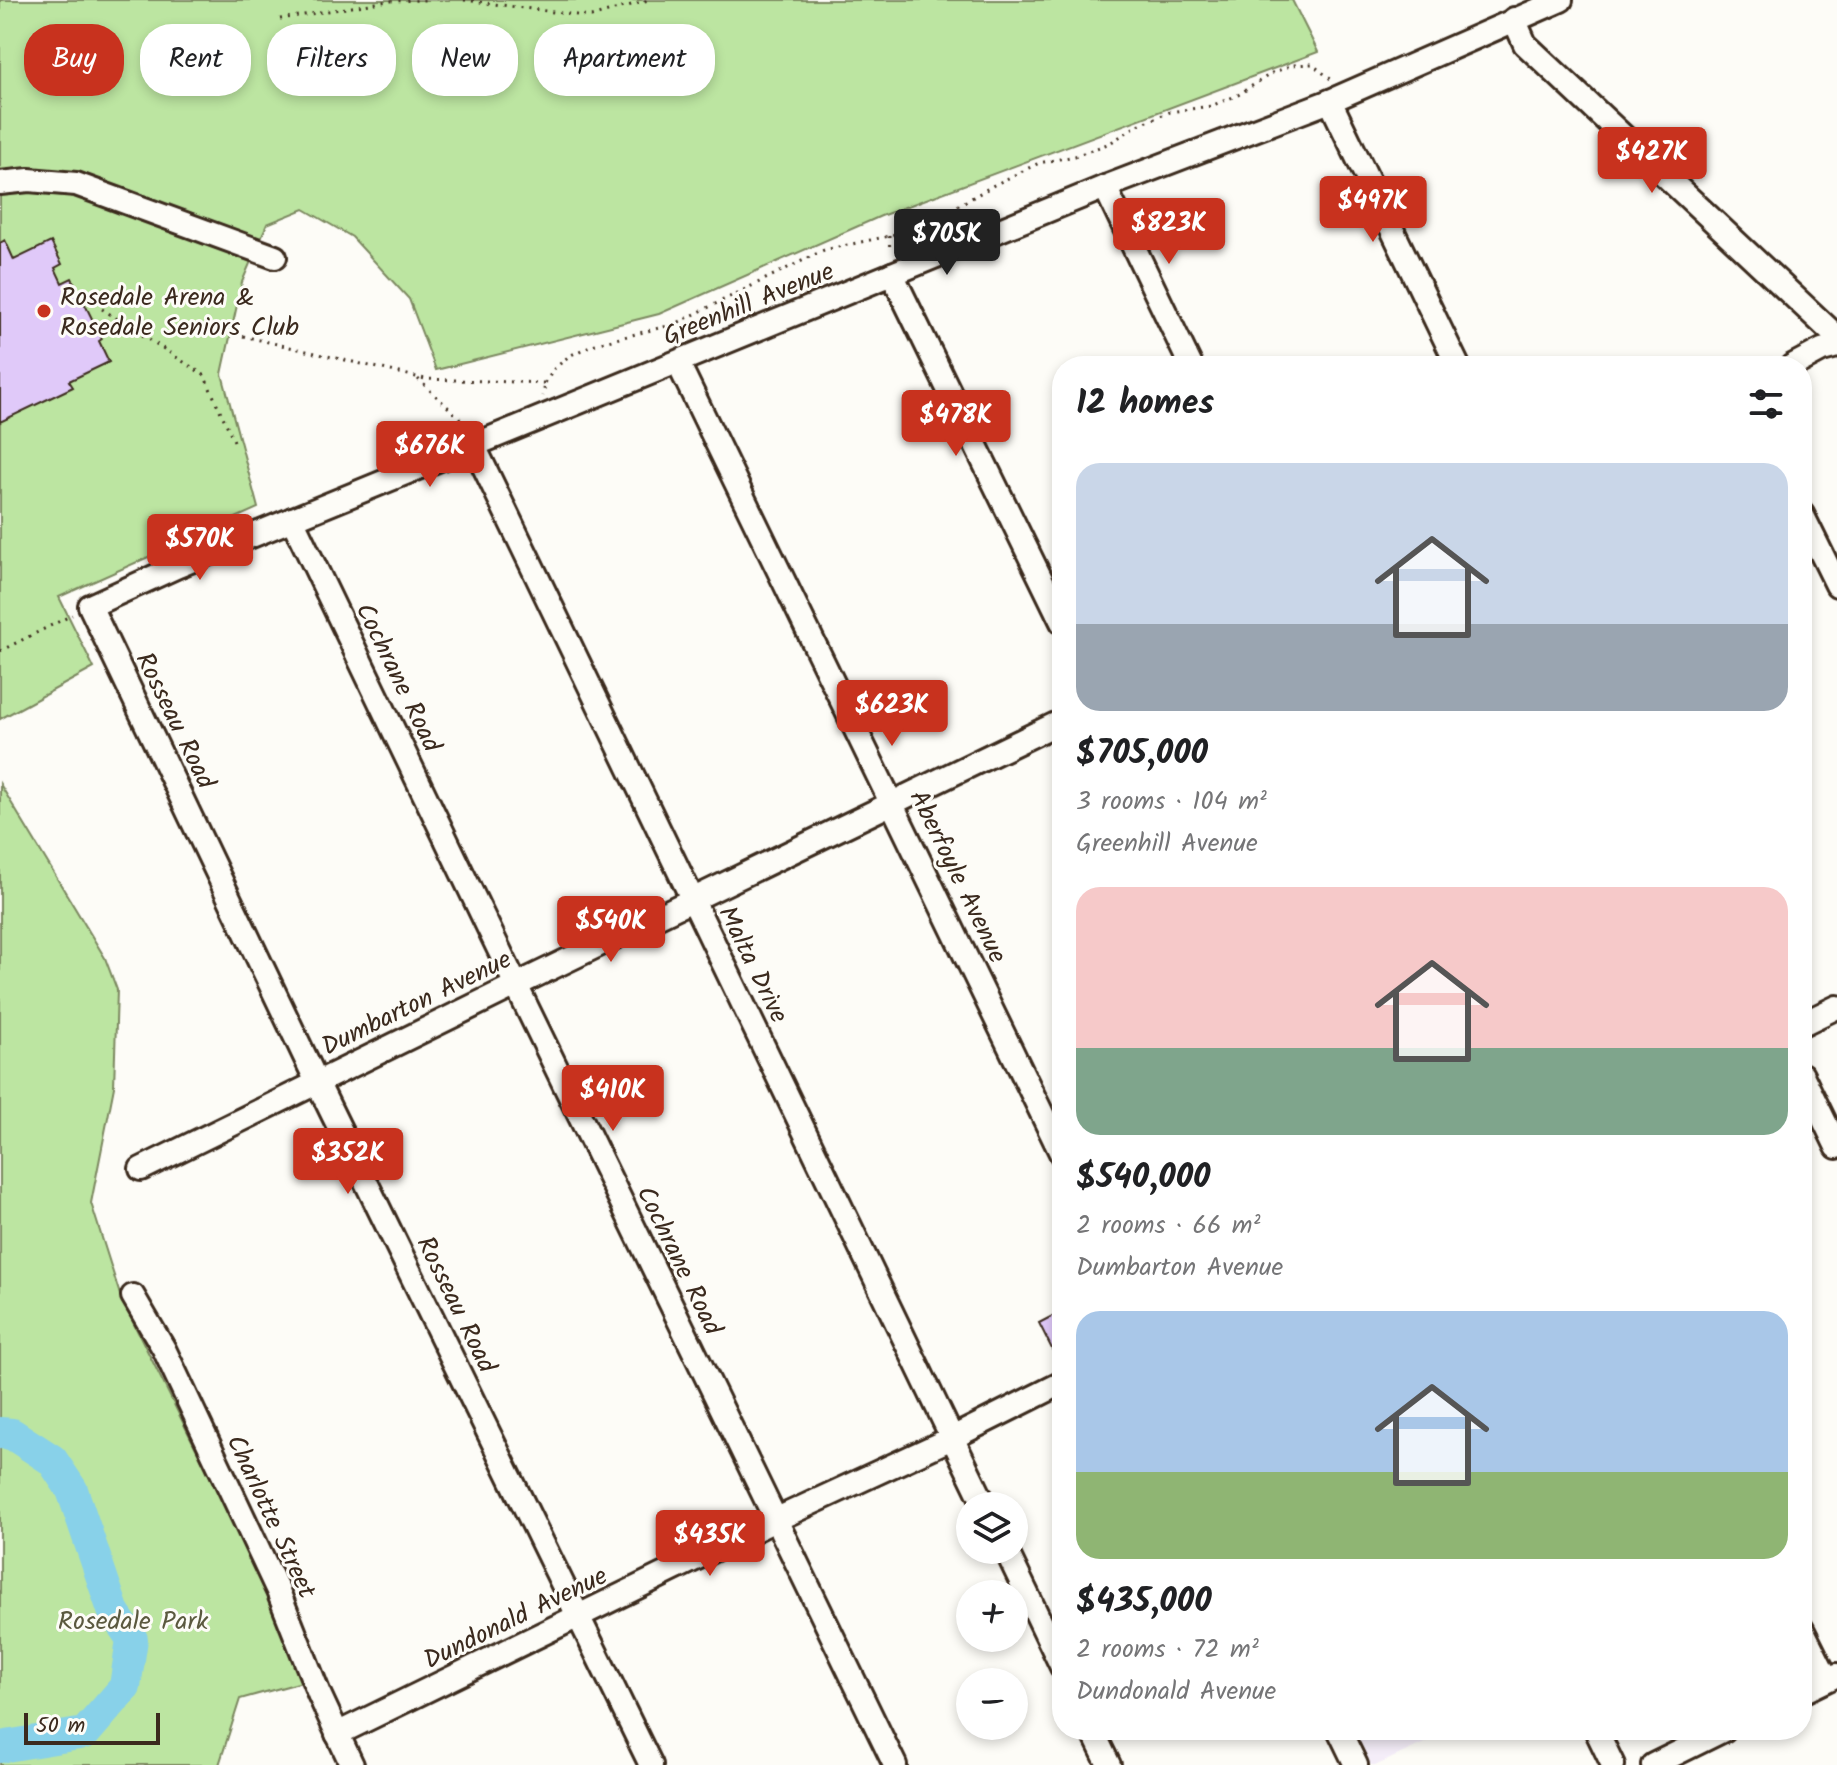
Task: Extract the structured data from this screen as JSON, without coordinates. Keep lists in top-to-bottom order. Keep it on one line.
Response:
{"streets":{"street":["Greenhill Avenue","Cochrane Road","Rosseau Road","Aberfoyle Avenue","Malta Drive","Dumbarton Avenue","Charlotte Street","Dundonald Avenue"]},"crossings":[["Greenhill Avenue","Cochrane Road"],["Greenhill Avenue","Rosseau Road"],["Greenhill Avenue","Aberfoyle Avenue"],["Greenhill Avenue","Malta Drive"],["Cochrane Road","Dumbarton Avenue"],["Cochrane Road","Dundonald Avenue"],["Rosseau Road","Dumbarton Avenue"],["Rosseau Road","Dundonald Avenue"],["Aberfoyle Avenue","Dumbarton Avenue"],["Malta Drive","Dumbarton Avenue"],["Malta Drive","Dundonald Avenue"],["Charlotte Street","Dundonald Avenue"]],"parks":["Rosedale Park"],"places":["Rosedale Arena & Rosedale Seniors Club"],"scale_bar":"50 m","page":{"chip":["Buy","Rent","Filters","New","Apartment"],"price":["$427K","$497K","$823K","$705K","$478K","$676K","$570K","$623K","$540K","$410K","$352K","$435K"],"heading":"12 homes","list":[{"name":"$705,000","note":"3 rooms · 104 m² · Greenhill Avenue"},{"name":"$540,000","note":"2 rooms · 66 m² · Dumbarton Avenue"},{"name":"$435,000","note":"2 rooms · 72 m² · Dundonald Avenue"}],"map_buttons":["+","−"],"scale":"50 m"}}
